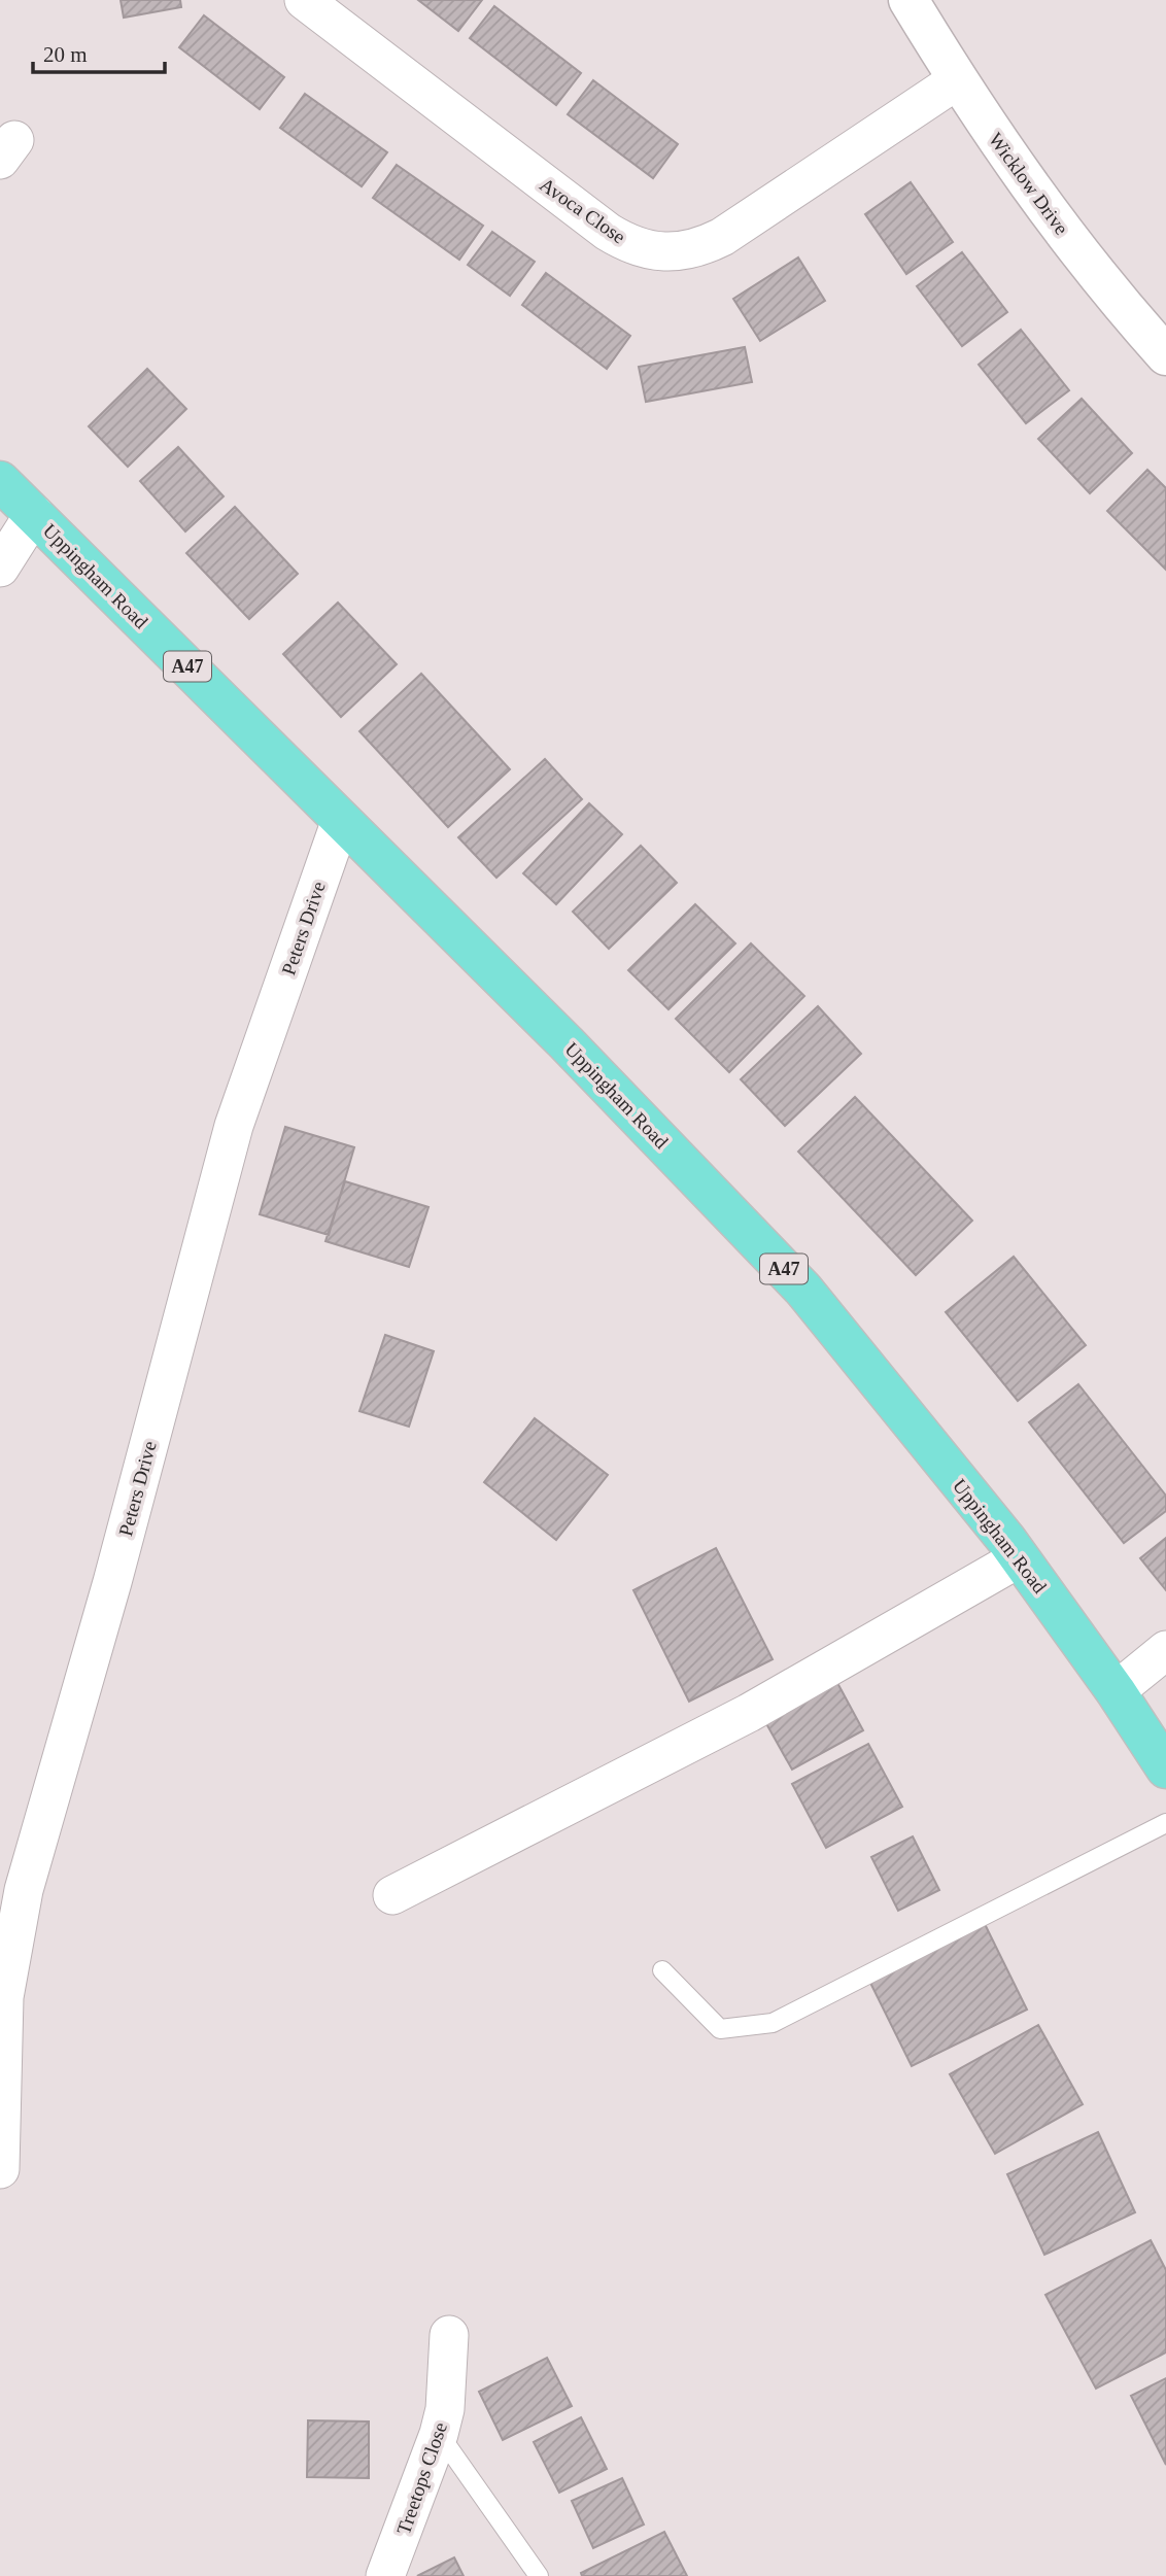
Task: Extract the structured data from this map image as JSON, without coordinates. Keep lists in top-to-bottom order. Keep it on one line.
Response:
{"streets":{"highway":["Uppingham Road","A47"],"street":["Wicklow Drive","Avoca Close","Peters Drive","Treetops Close"]},"crossings":[["Wicklow Drive","Avoca Close"],["Uppingham Road","Peters Drive"]],"scale_bar":"20 m"}
